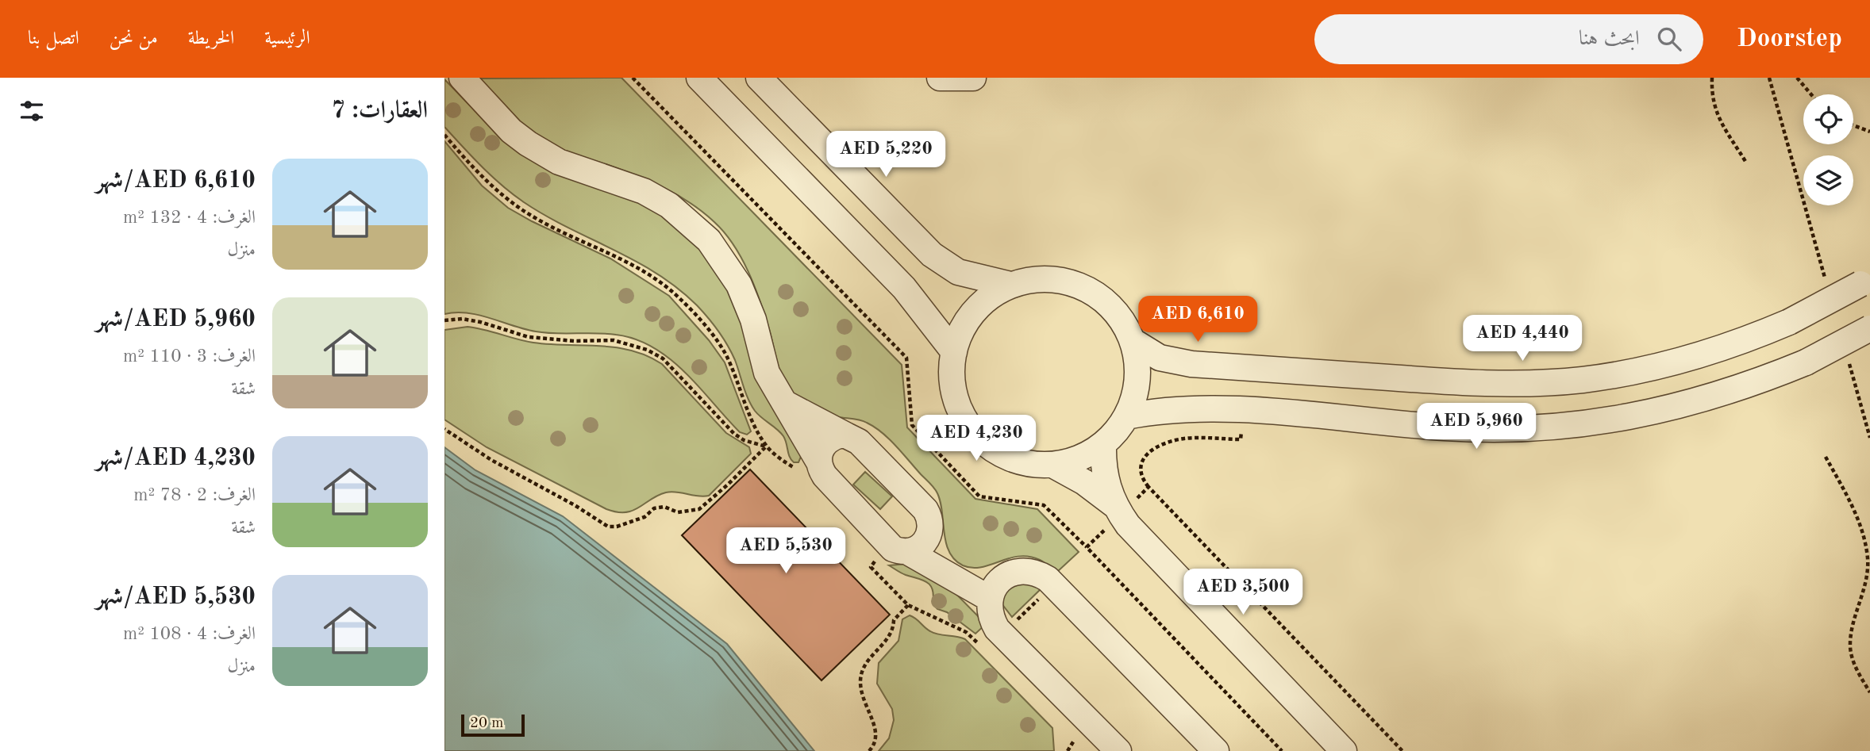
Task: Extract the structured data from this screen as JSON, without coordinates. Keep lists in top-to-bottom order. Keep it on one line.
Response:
{"scale_bar":"20 m","page":{"header":"Doorstep","search":"ابحث هنا","nav":["الرئيسية","الخريطة","من نحن","اتصل بنا"],"heading":"العقارات: 7","price":["AED 5,220","AED 6,610","AED 4,440","AED 5,960","AED 4,230","AED 5,530","AED 3,500"],"list":[{"name":"AED 6,610/شهر","note":"الغرف: 4 · 132 m² · منزل"},{"name":"AED 5,960/شهر","note":"الغرف: 3 · 110 m² · شقة"},{"name":"AED 4,230/شهر","note":"الغرف: 2 · 78 m² · شقة"},{"name":"AED 5,530/شهر","note":"الغرف: 4 · 108 m² · منزل"}],"scale":"20 m"}}
